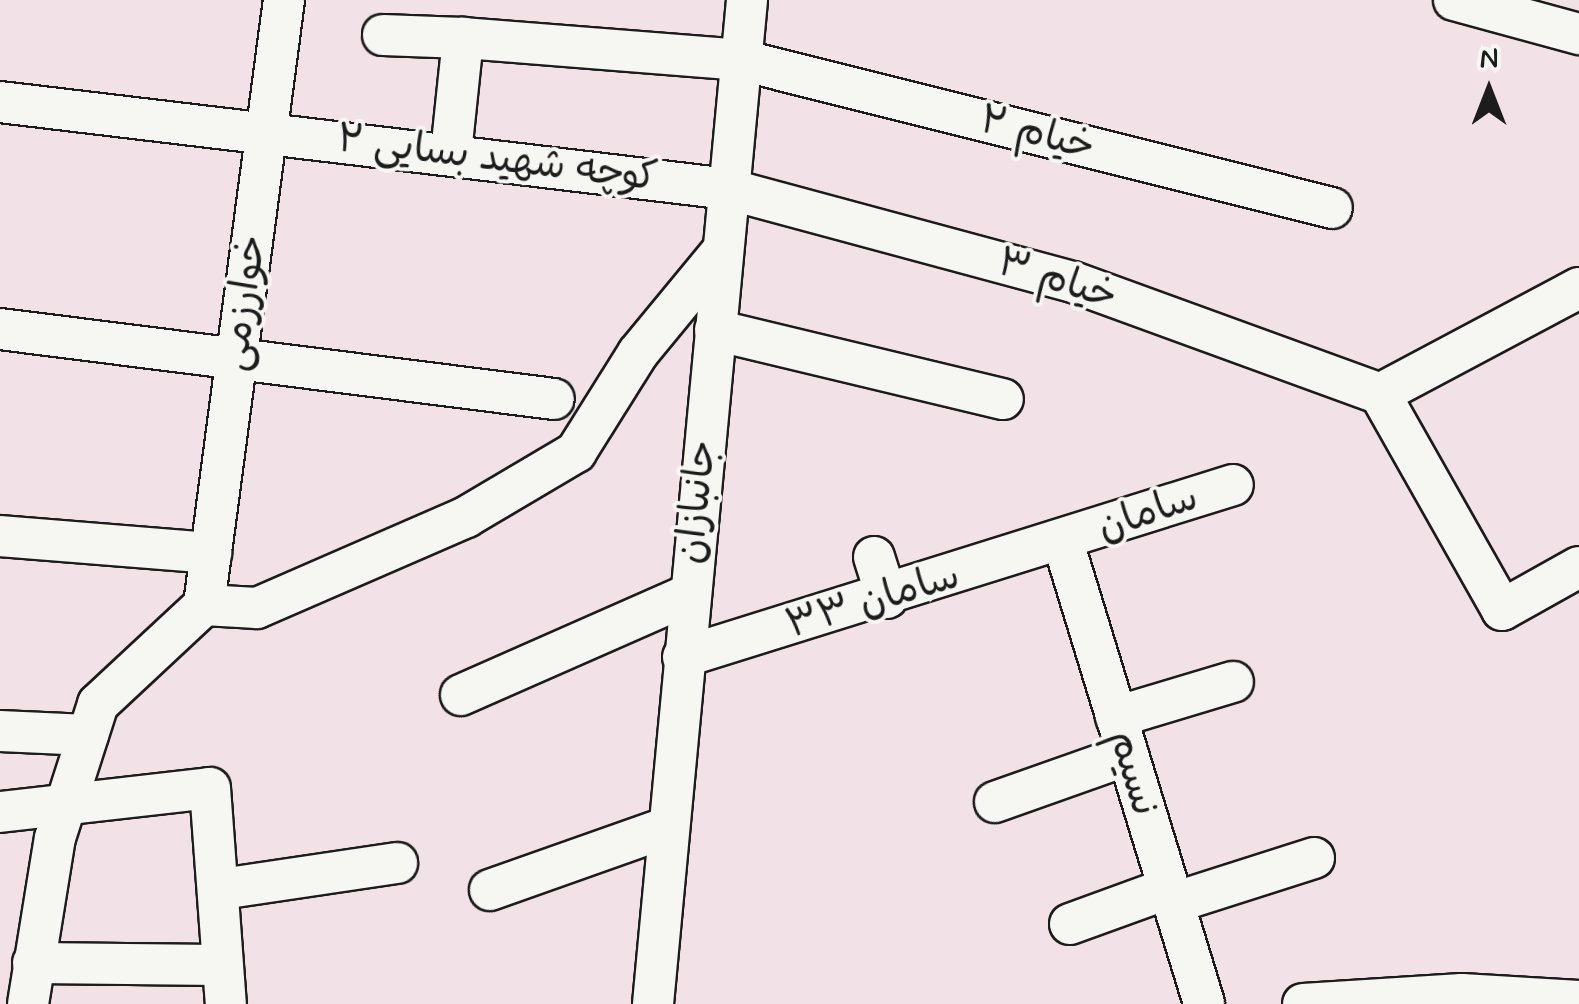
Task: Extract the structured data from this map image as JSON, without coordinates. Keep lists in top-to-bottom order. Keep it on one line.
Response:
{"streets":{"street":["خیام ۲","کوچه شهید بسایی ۲","۳ خیام","خوارزمی","جانبازان","سامان","۳۳ سامان","نسیم"]},"crossings":[["خیام ۲","جانبازان"],["کوچه شهید بسایی ۲","۳ خیام"],["کوچه شهید بسایی ۲","خوارزمی"],["کوچه شهید بسایی ۲","جانبازان"],["۳ خیام","جانبازان"],["جانبازان","۳۳ سامان"],["سامان","۳۳ سامان"],["سامان","نسیم"],["۳۳ سامان","نسیم"]],"north":"top"}
